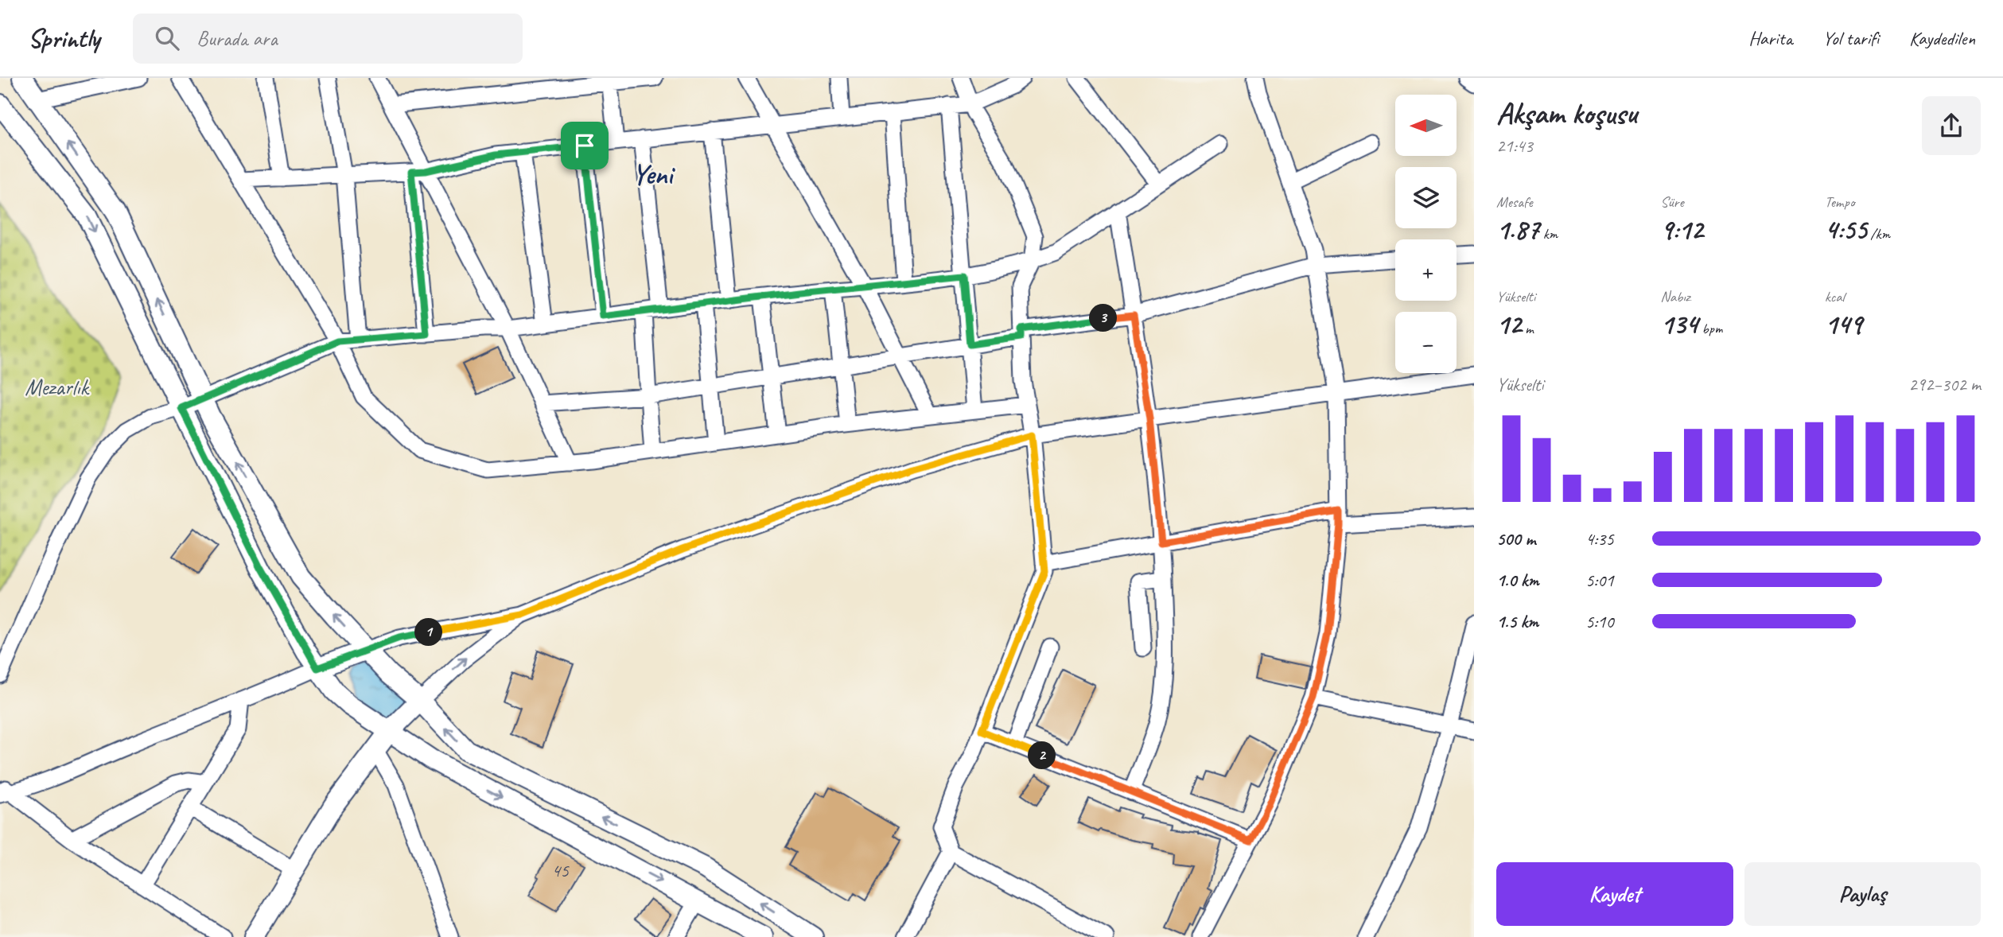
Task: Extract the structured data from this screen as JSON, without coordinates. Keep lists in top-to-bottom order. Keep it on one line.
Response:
{"districts":["Yeni"],"parks":["Mezarlık"],"house_numbers":["45"],"north":"left","page":{"header":"Sprintly","search":"Burada ara","nav":["Harita","Yol tarifi","Kaydedilen"],"heading":["Akşam koşusu","21:43"],"map_buttons":["+","−"],"stats":[["Mesafe","1.87 km"],["Süre","9:12"],["Tempo","4:55 /km"],["Yükselti","12 m"],["Nabız","134 bpm"],["kcal","149"]],"pins":["3","1","2"],"chart":["Yükselti","292–302 m"],"list":[{"name":"500 m","note":"4:35"},{"name":"1.0 km","note":"5:01"},{"name":"1.5 km","note":"5:10"}],"buttons":["Kaydet","Paylaş"]}}
